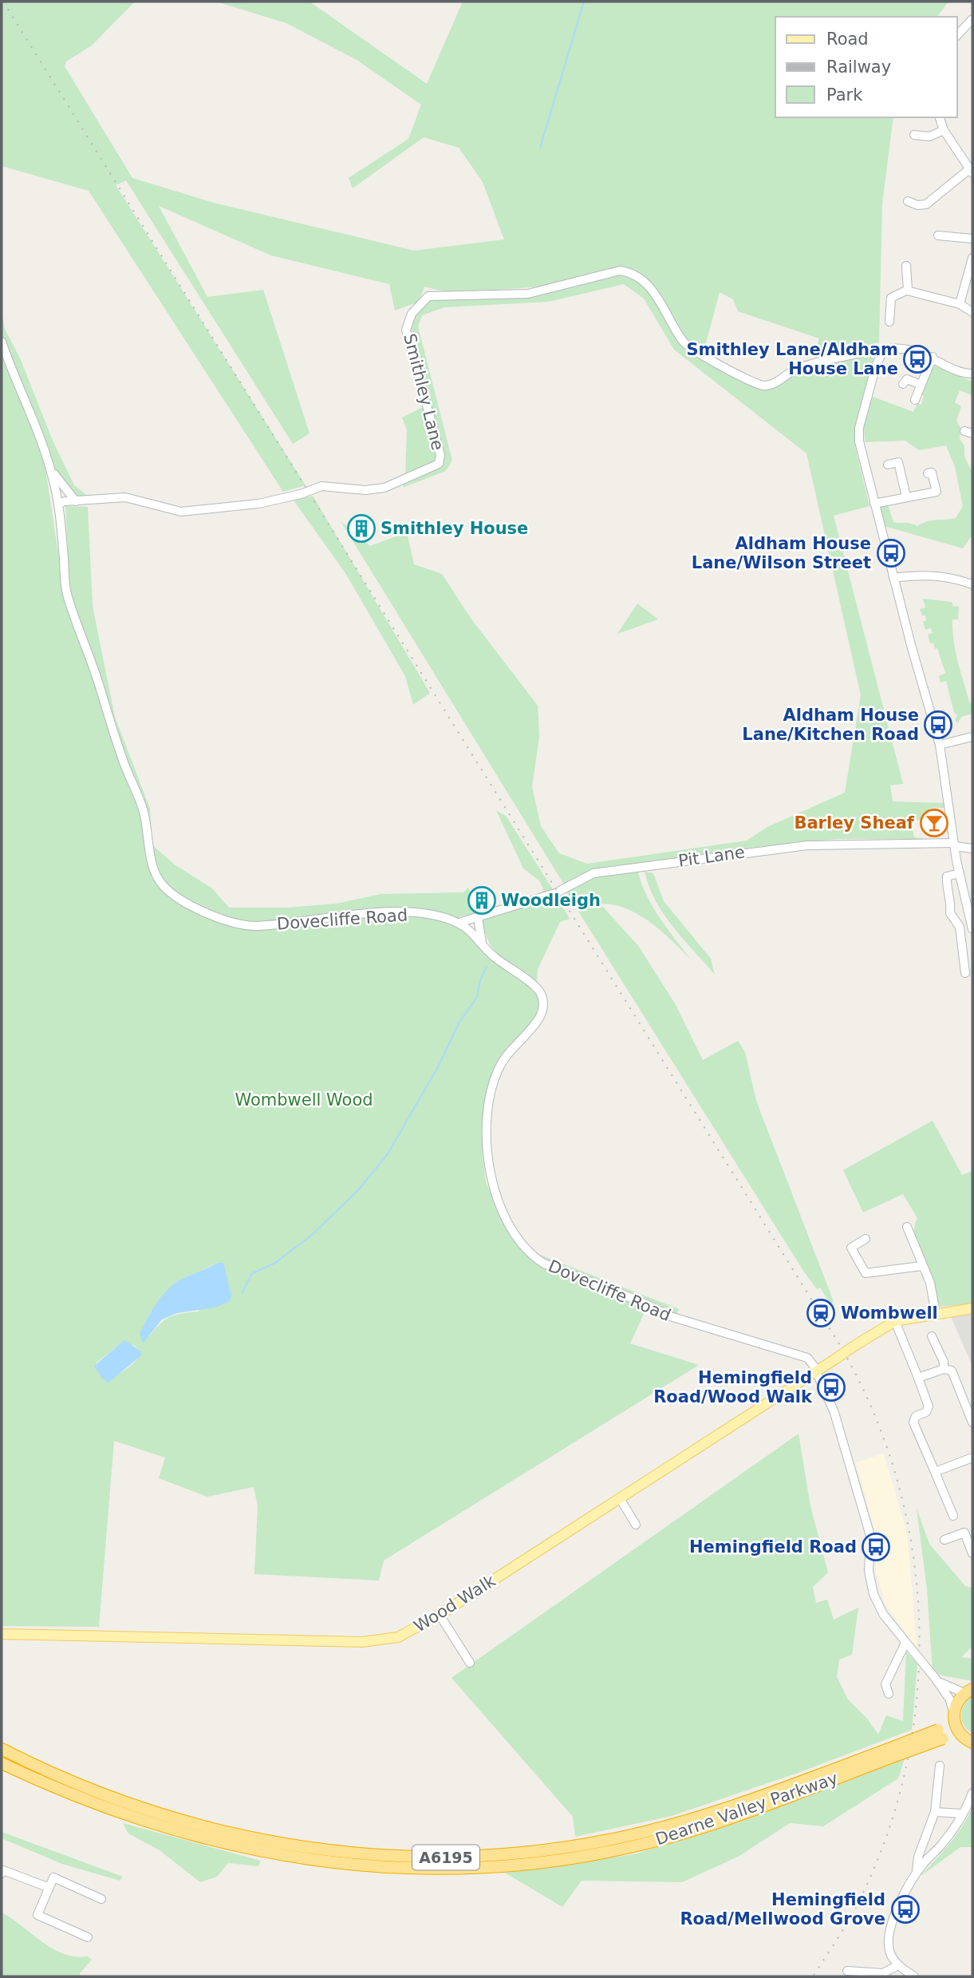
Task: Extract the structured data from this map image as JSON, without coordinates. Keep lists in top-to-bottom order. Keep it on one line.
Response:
{"streets":{"highway":["Dearne Valley Parkway","A6195"],"main road":["Wood Walk"],"street":["Smithley Lane","Pit Lane","Dovecliffe Road"]},"crossings":[["Smithley Lane","Dovecliffe Road"],["Pit Lane","Dovecliffe Road"],["Dovecliffe Road","Wood Walk"],["Dearne Valley Parkway","A6195"]],"parks":["Wombwell Wood"],"places":{"bus stop":["Smithley Lane/Aldham House Lane","Aldham House Lane/Wilson Street","Aldham House Lane/Kitchen Road","Hemingfield Road/Wood Walk","Hemingfield Road","Hemingfield Road/Mellwood Grove"],"building":["Smithley House","Woodleigh"],"bar":["Barley Sheaf"],"station":["Wombwell"]},"legend":["Road","Railway","Park"]}
